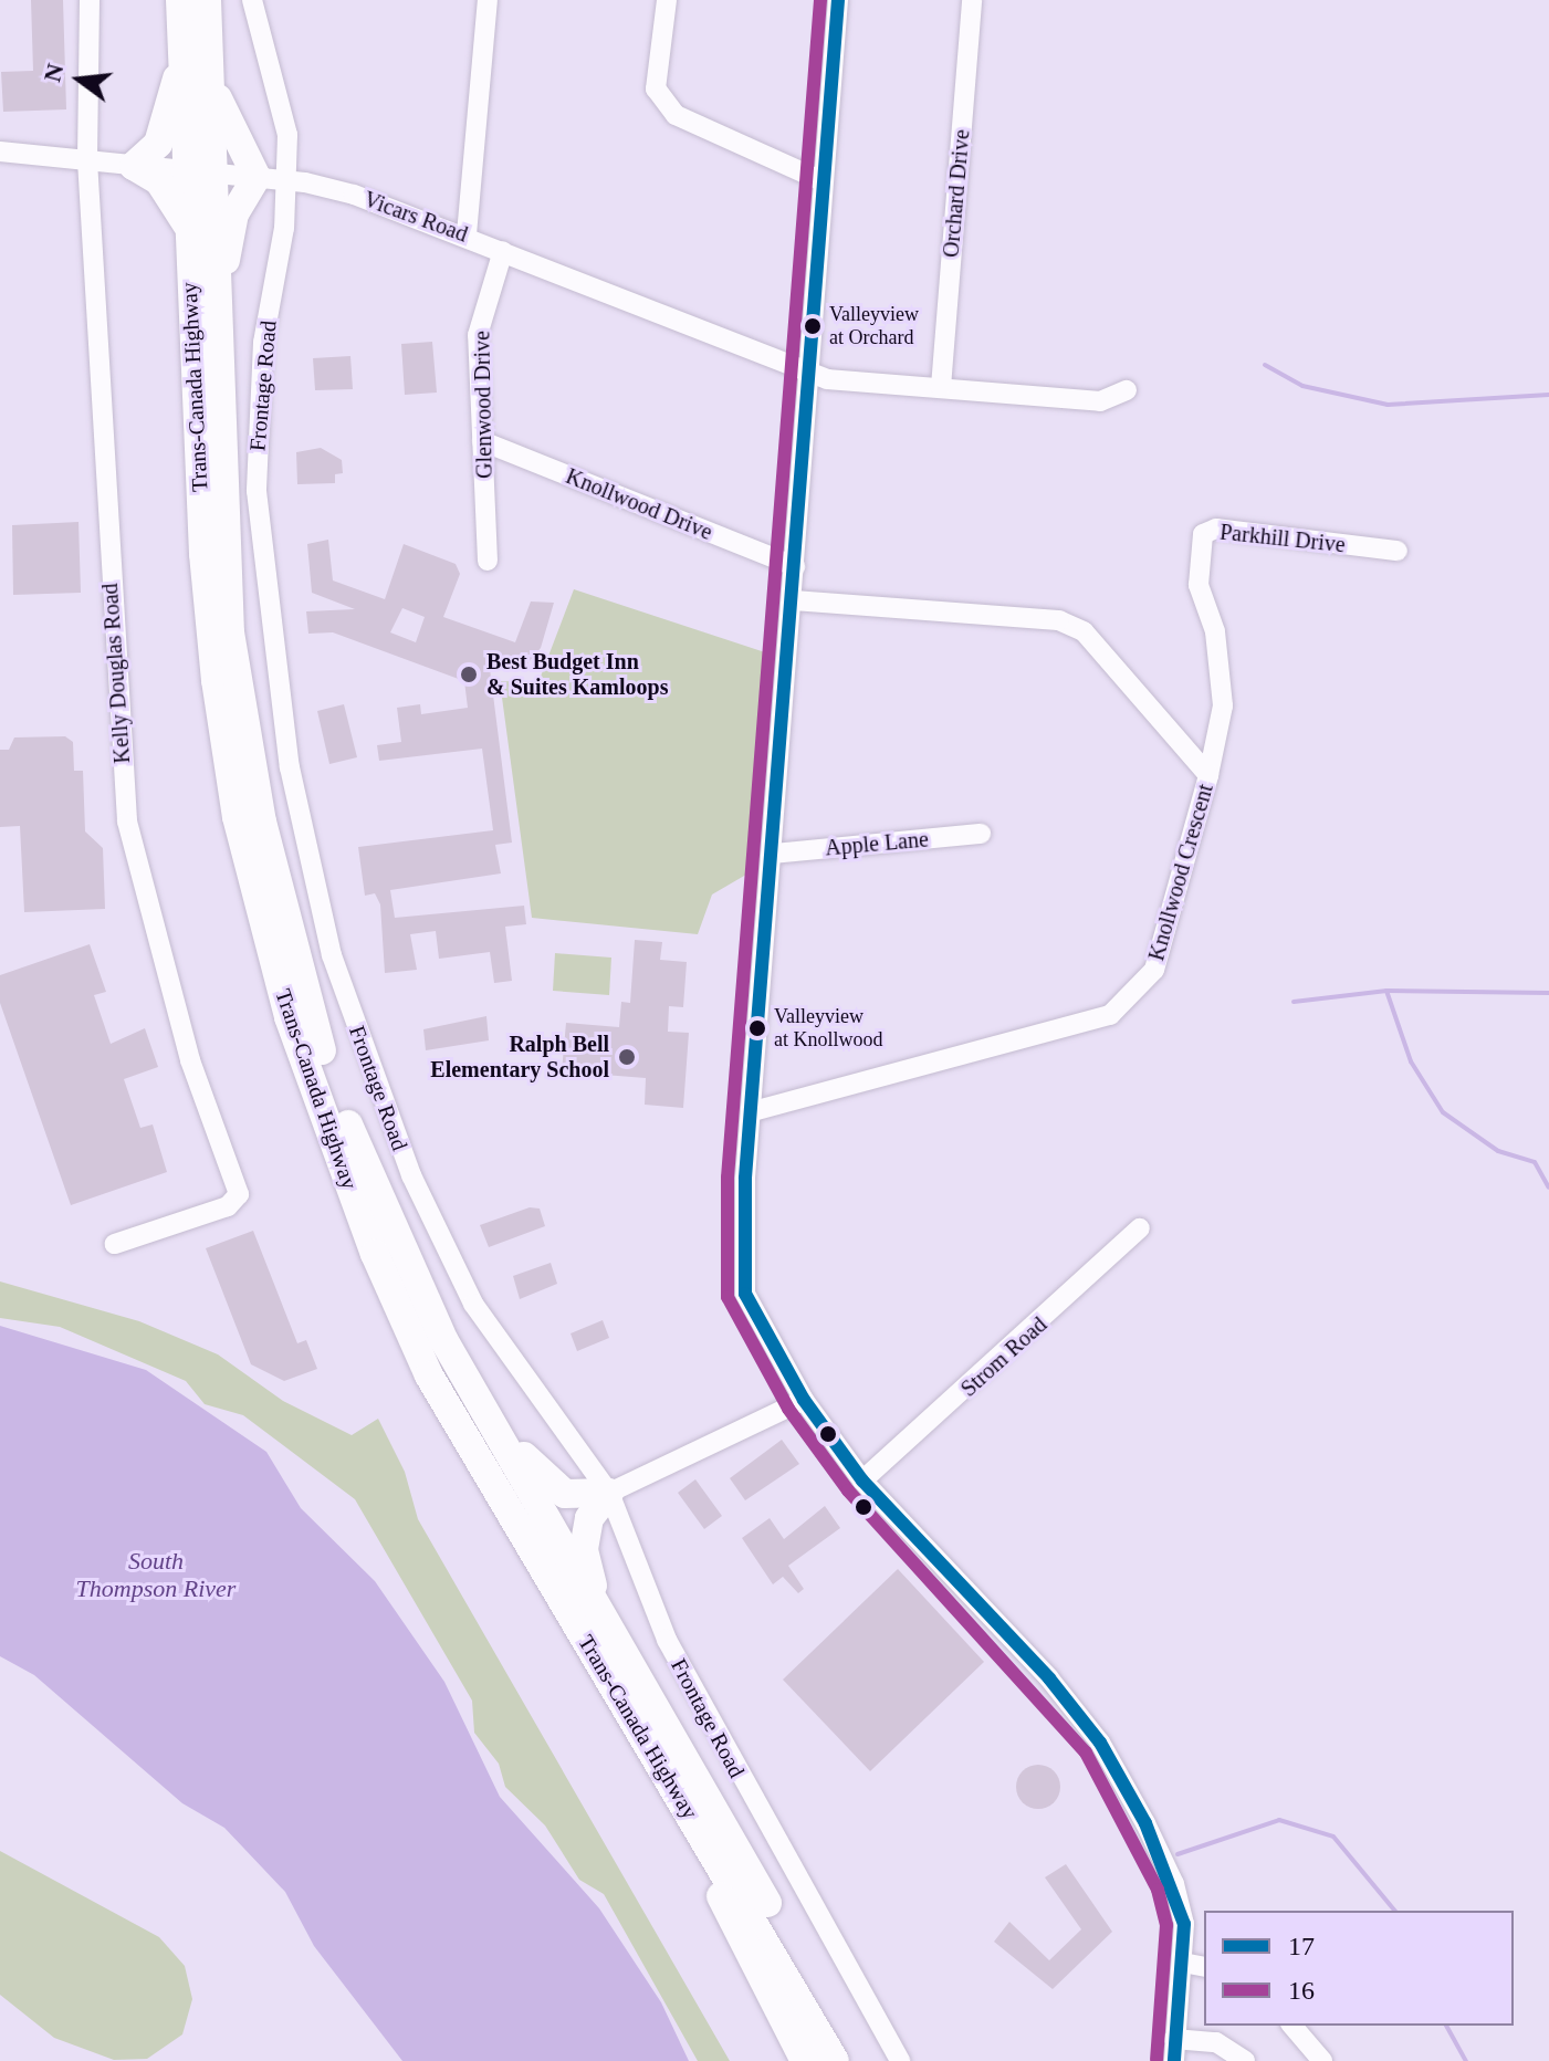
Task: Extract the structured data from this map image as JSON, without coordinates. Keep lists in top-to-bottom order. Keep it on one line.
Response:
{"streets":{"highway":["Trans-Canada Highway"],"street":["Orchard Drive","Vicars Road","Frontage Road","Glenwood Drive","Knollwood Drive","Parkhill Drive","Kelly Douglas Road","Apple Lane","Knollwood Crescent","Strom Road"]},"crossings":[["Vicars Road","Frontage Road"],["Vicars Road","Trans-Canada Highway"],["Vicars Road","Glenwood Drive"],["Vicars Road","Kelly Douglas Road"],["Glenwood Drive","Knollwood Drive"],["Parkhill Drive","Knollwood Crescent"]],"water":["South Thompson River"],"places":["Valleyview at Orchard","Best Budget Inn & Suites Kamloops","Valleyview at Knollwood","Ralph Bell Elementary School"],"lines":["transit line 17","transit line 16"],"legend":["17","16"],"north":"left"}
